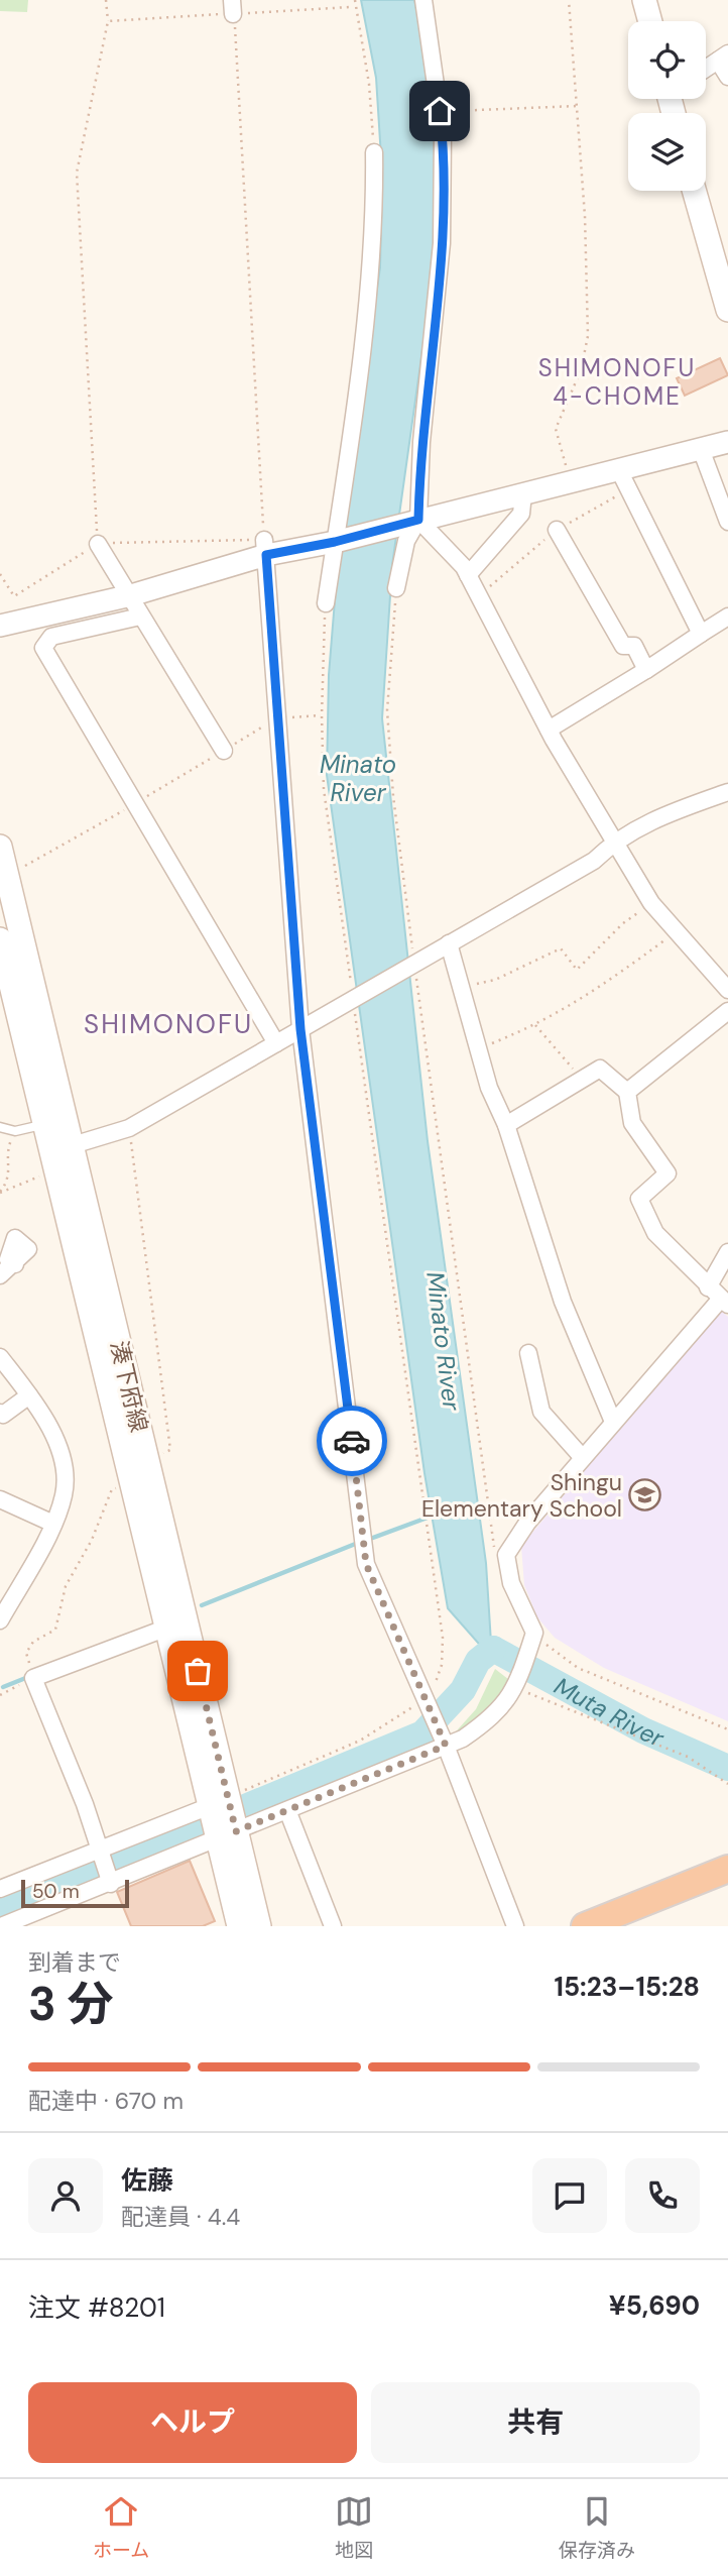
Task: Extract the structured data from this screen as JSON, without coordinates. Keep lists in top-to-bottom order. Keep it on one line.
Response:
{"streets":{"main road":["湊下府線"]},"districts":["SHIMONOFU 4-CHOME","SHIMONOFU"],"water":["Minato River","Muta River"],"places":{"school or university":["Shingu Elementary School"]},"scale_bar":"50 m","page":{"scale":"50 m","heading":["3 分","到着まで","15:23–15:28"],"panel":["佐藤","配達員 · 4.4","注文 #8201","¥5,690"],"bar":"配達中 · 670 m","buttons":["ヘルプ","共有"],"tabs":["ホーム","地図","保存済み"]}}
